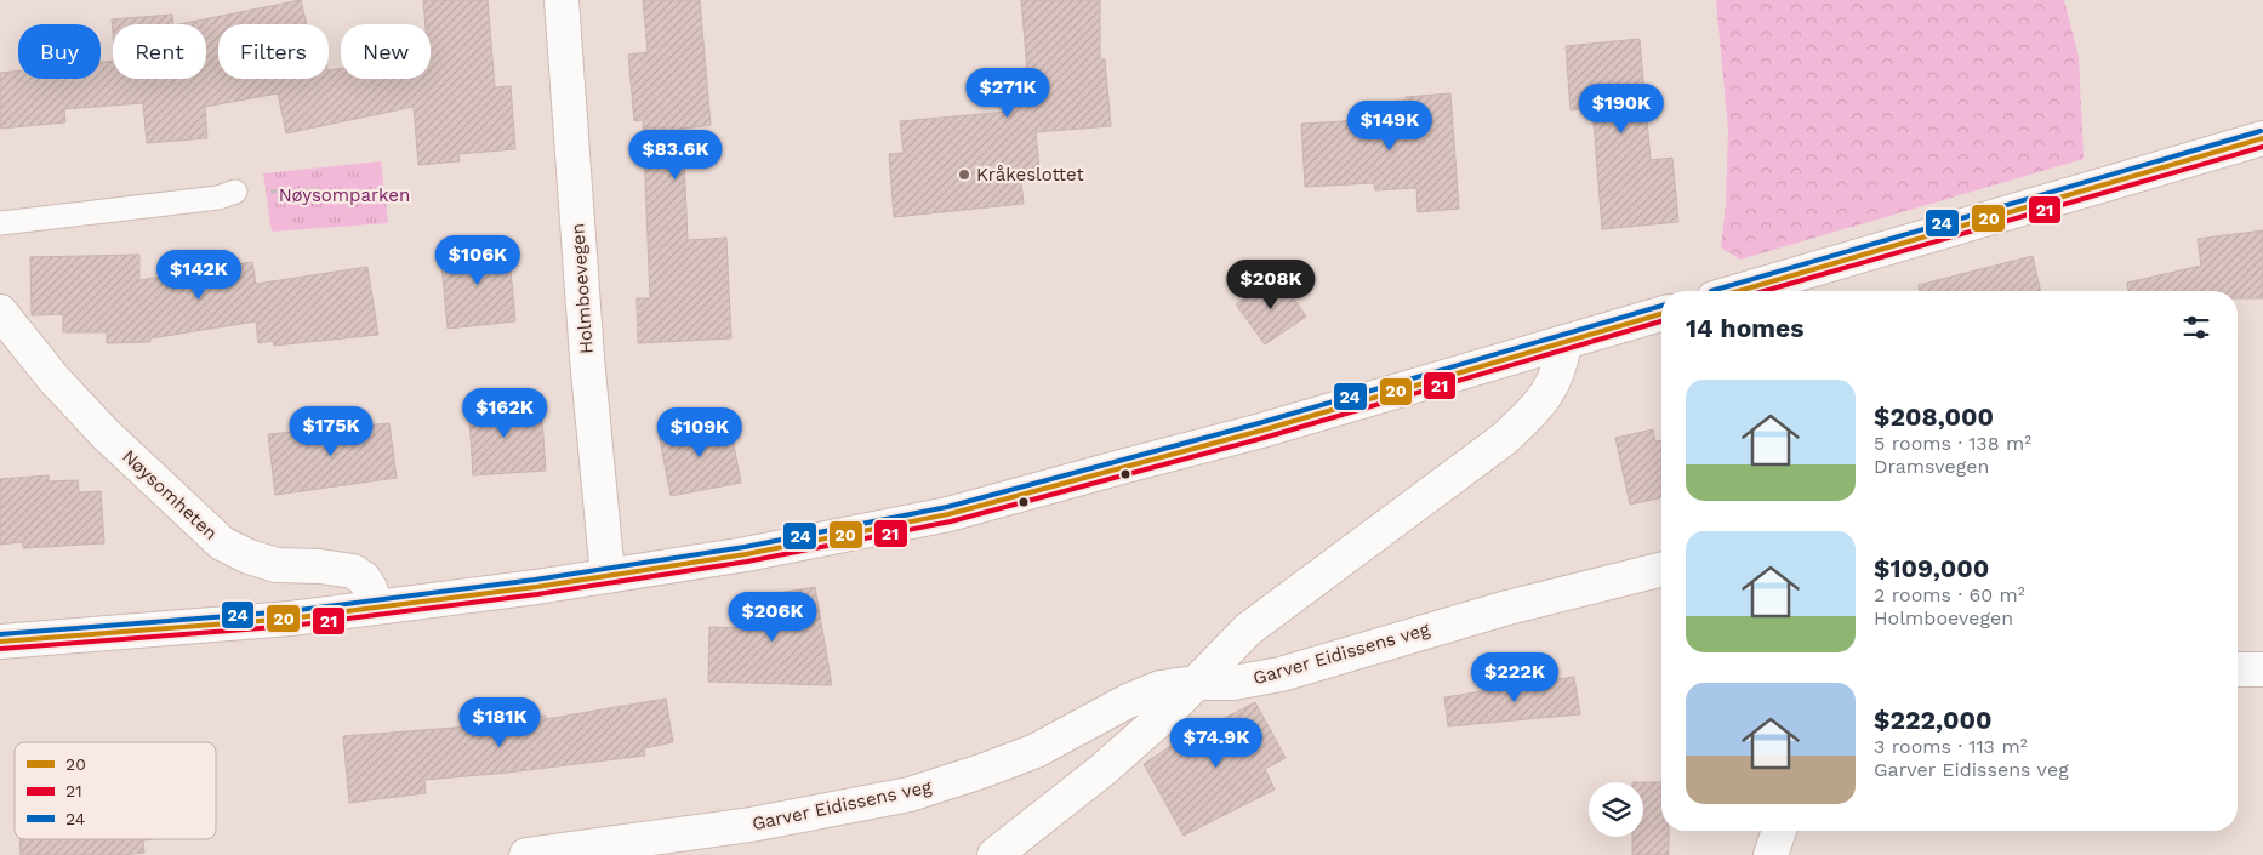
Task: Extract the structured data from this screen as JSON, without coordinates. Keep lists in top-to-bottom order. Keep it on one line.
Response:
{"streets":{"street":["Holmboevegen","Nøysomheten","Garver Eidissens veg"]},"parks":["Nøysomparken"],"places":["Kråkeslottet"],"lines":["transit line 24","transit line 20","transit line 21"],"legend":["20","21","24"],"page":{"chip":["Buy","Rent","Filters","New"],"price":["$271K","$190K","$149K","$83.6K","$106K","$142K","$208K","$162K","$175K","$109K","$206K","$222K","$181K","$74.9K"],"heading":"14 homes","list":[{"name":"$208,000","note":"5 rooms · 138 m² · Dramsvegen"},{"name":"$109,000","note":"2 rooms · 60 m² · Holmboevegen"},{"name":"$222,000","note":"3 rooms · 113 m² · Garver Eidissens veg"}]}}
